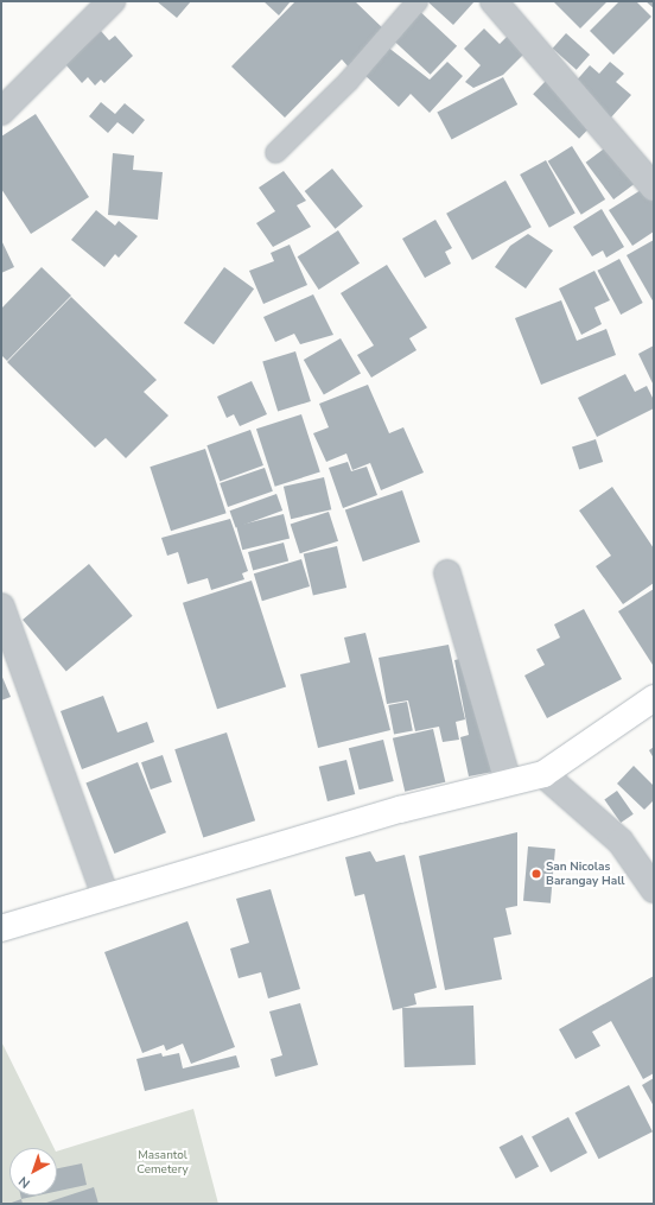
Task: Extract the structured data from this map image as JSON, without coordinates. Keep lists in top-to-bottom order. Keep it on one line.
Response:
{"parks":["Masantol Cemetery"],"places":["San Nicolas Barangay Hall"],"north":"bottom left"}
